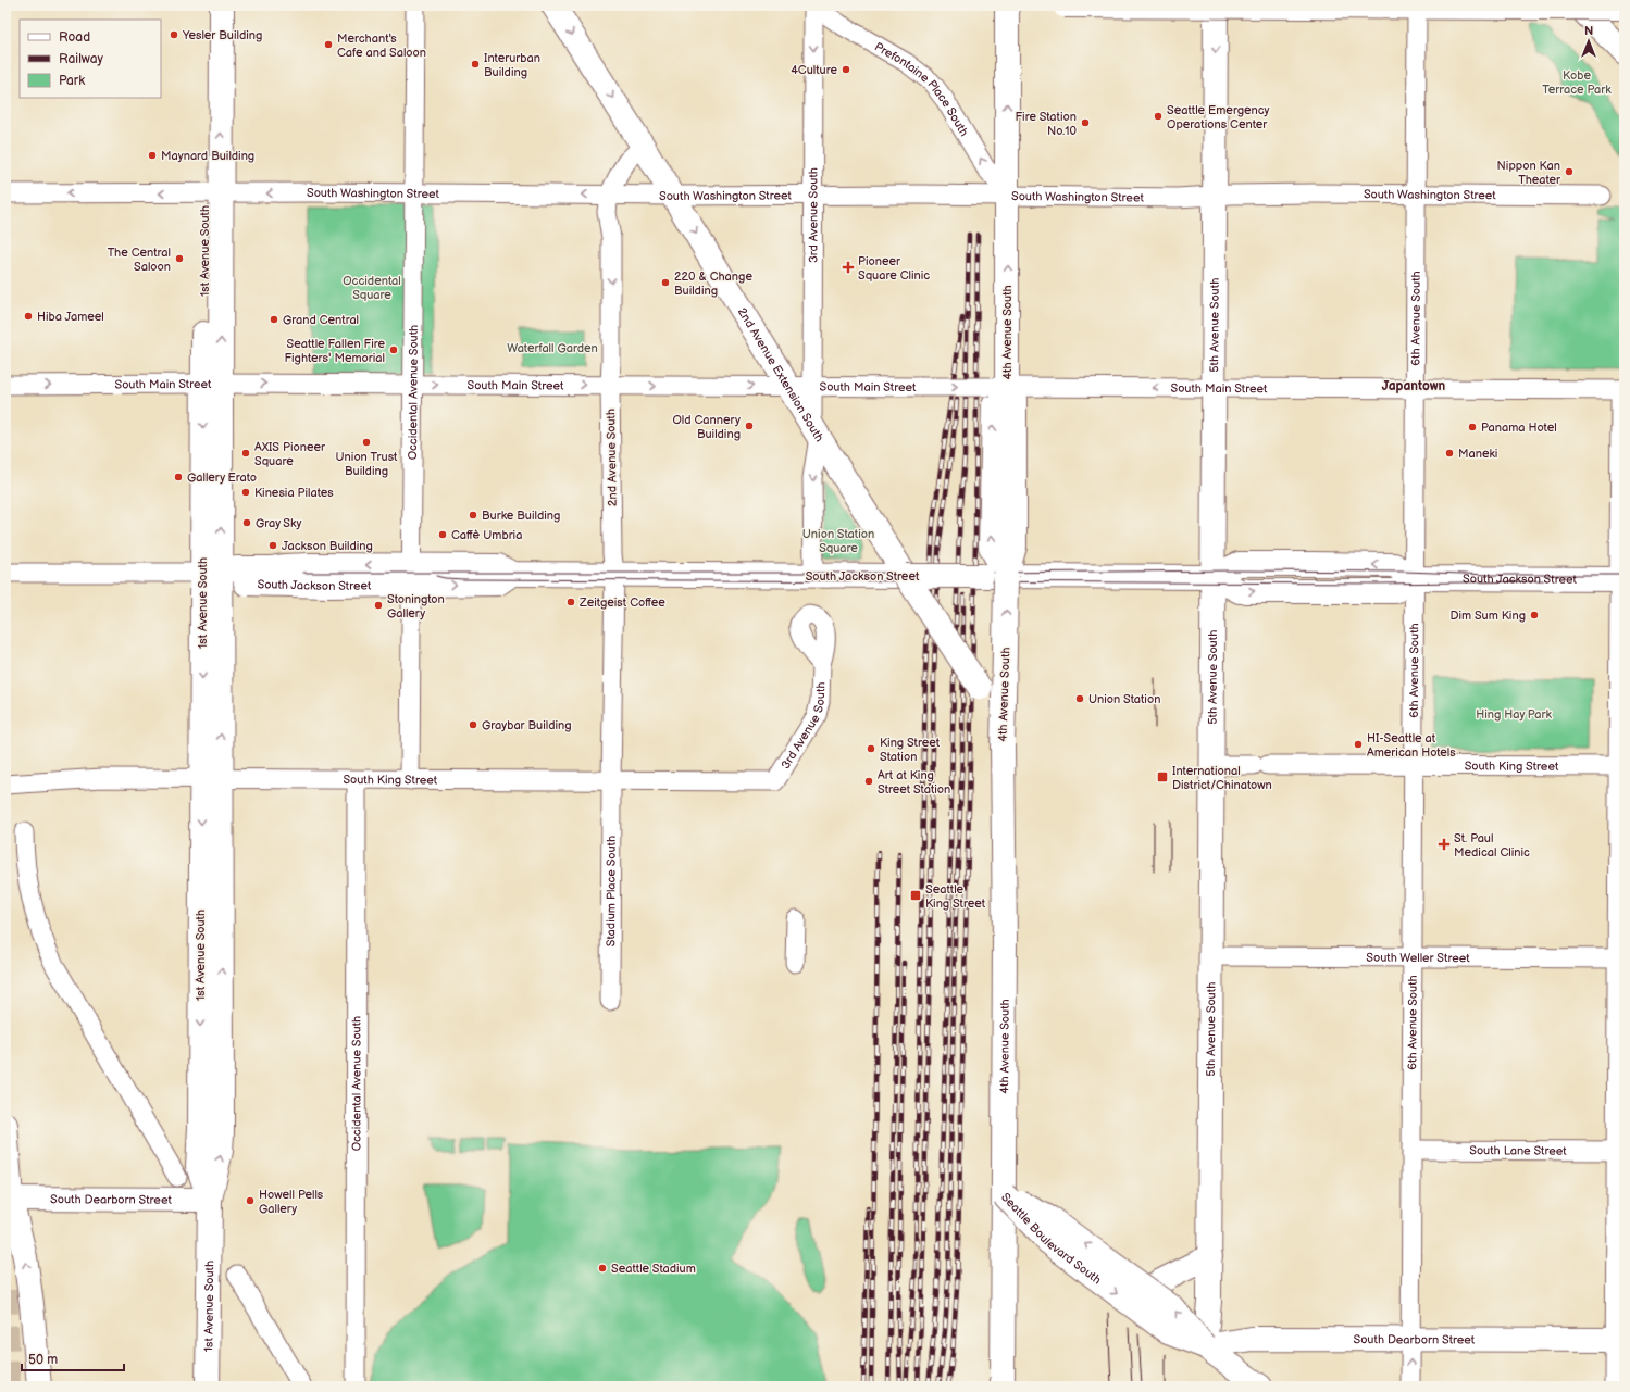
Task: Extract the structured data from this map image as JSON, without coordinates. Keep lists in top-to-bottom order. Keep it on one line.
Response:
{"streets":{"main road":["1st Avenue South","5th Avenue South","4th Avenue South","2nd Avenue Extension South","South Jackson Street","South Dearborn Street","Seattle Boulevard South"],"street":["Prefontaine Place South","South Washington Street","3rd Avenue South","6th Avenue South","South Main Street","Occidental Avenue South","2nd Avenue South","South King Street","Stadium Place South","South Weller Street","South Lane Street"]},"crossings":[["Prefontaine Place South","South Washington Street"],["Prefontaine Place South","3rd Avenue South"],["Prefontaine Place South","4th Avenue South"],["South Washington Street","3rd Avenue South"],["South Washington Street","1st Avenue South"],["South Washington Street","6th Avenue South"],["South Washington Street","5th Avenue South"],["South Washington Street","4th Avenue South"],["South Washington Street","2nd Avenue Extension South"],["South Washington Street","Occidental Avenue South"],["South Washington Street","2nd Avenue South"],["3rd Avenue South","2nd Avenue Extension South"],["3rd Avenue South","South Main Street"],["3rd Avenue South","South Jackson Street"],["3rd Avenue South","South King Street"],["1st Avenue South","South Main Street"],["1st Avenue South","South Jackson Street"],["1st Avenue South","South King Street"],["1st Avenue South","South Dearborn Street"],["6th Avenue South","South Main Street"],["6th Avenue South","South Jackson Street"],["6th Avenue South","South King Street"],["6th Avenue South","South Weller Street"],["6th Avenue South","South Lane Street"],["6th Avenue South","South Dearborn Street"],["5th Avenue South","South Main Street"],["5th Avenue South","South Jackson Street"],["5th Avenue South","South King Street"],["5th Avenue South","South Weller Street"],["5th Avenue South","South Dearborn Street"],["5th Avenue South","Seattle Boulevard South"],["4th Avenue South","2nd Avenue Extension South"],["4th Avenue South","South Main Street"],["4th Avenue South","South Jackson Street"],["4th Avenue South","Seattle Boulevard South"],["2nd Avenue Extension South","South Main Street"],["2nd Avenue Extension South","2nd Avenue South"],["2nd Avenue Extension South","South Jackson Street"],["South Main Street","Occidental Avenue South"],["South Main Street","2nd Avenue South"],["Occidental Avenue South","South Jackson Street"],["Occidental Avenue South","South King Street"],["2nd Avenue South","South Jackson Street"],["2nd Avenue South","South King Street"],["2nd Avenue South","Stadium Place South"],["South King Street","Stadium Place South"],["South Dearborn Street","Seattle Boulevard South"]],"one_way":["Prefontaine Place South","South Washington Street","3rd Avenue South","4th Avenue South","2nd Avenue Extension South"],"districts":["Japantown"],"parks":["Kobe Terrace Park","Occidental Square","Waterfall Garden","Union Station Square","Hing Hay Park"],"places":{"other":["Yesler Building","Merchant's Cafe and Saloon","Interurban Building","4Culture","Seattle Emergency Operations Center","Fire Station No.10","Maynard Building","Nippon Kan Theater","The Central Saloon","220 & Change Building","Hiba Jameel","Grand Central","Seattle Fallen Fire Fighters' Memorial","Old Cannery Building","Panama Hotel","Union Trust Building","AXIS Pioneer Square","Maneki","Gallery Erato","Kinesia Pilates","Burke Building","Gray Sky","Caffè Umbria","Jackson Building","Zeitgeist Coffee","Stonington Gallery","Dim Sum King","Union Station","Graybar Building","HI-Seattle at American Hotels","King Street Station","Art at King Street Station","Howell Pells Gallery","Seattle Stadium"],"health":["Pioneer Square Clinic","St. Paul Medical Clinic"],"transit":["International District/Chinatown","Seattle King Street"]},"legend":["Road","Railway","Park"],"scale_bar":"50 m","north":"top"}
